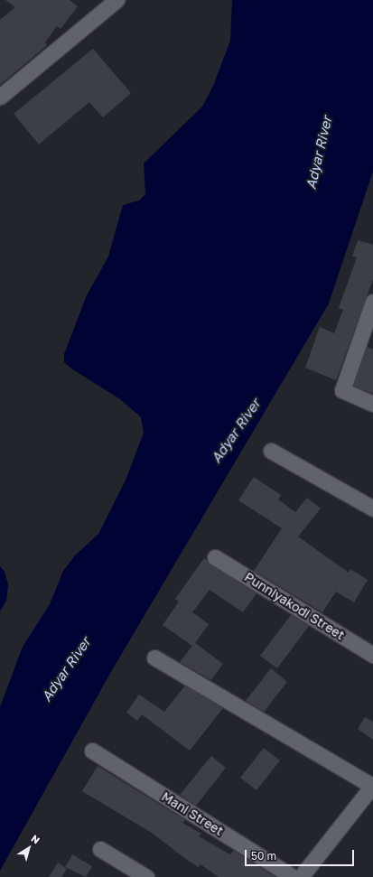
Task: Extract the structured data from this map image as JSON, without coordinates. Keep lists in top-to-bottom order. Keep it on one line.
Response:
{"streets":{"street":["Punniyakodi Street","Mani Street"]},"water":["Adyar River"],"scale_bar":"50 m","north":"top right"}
